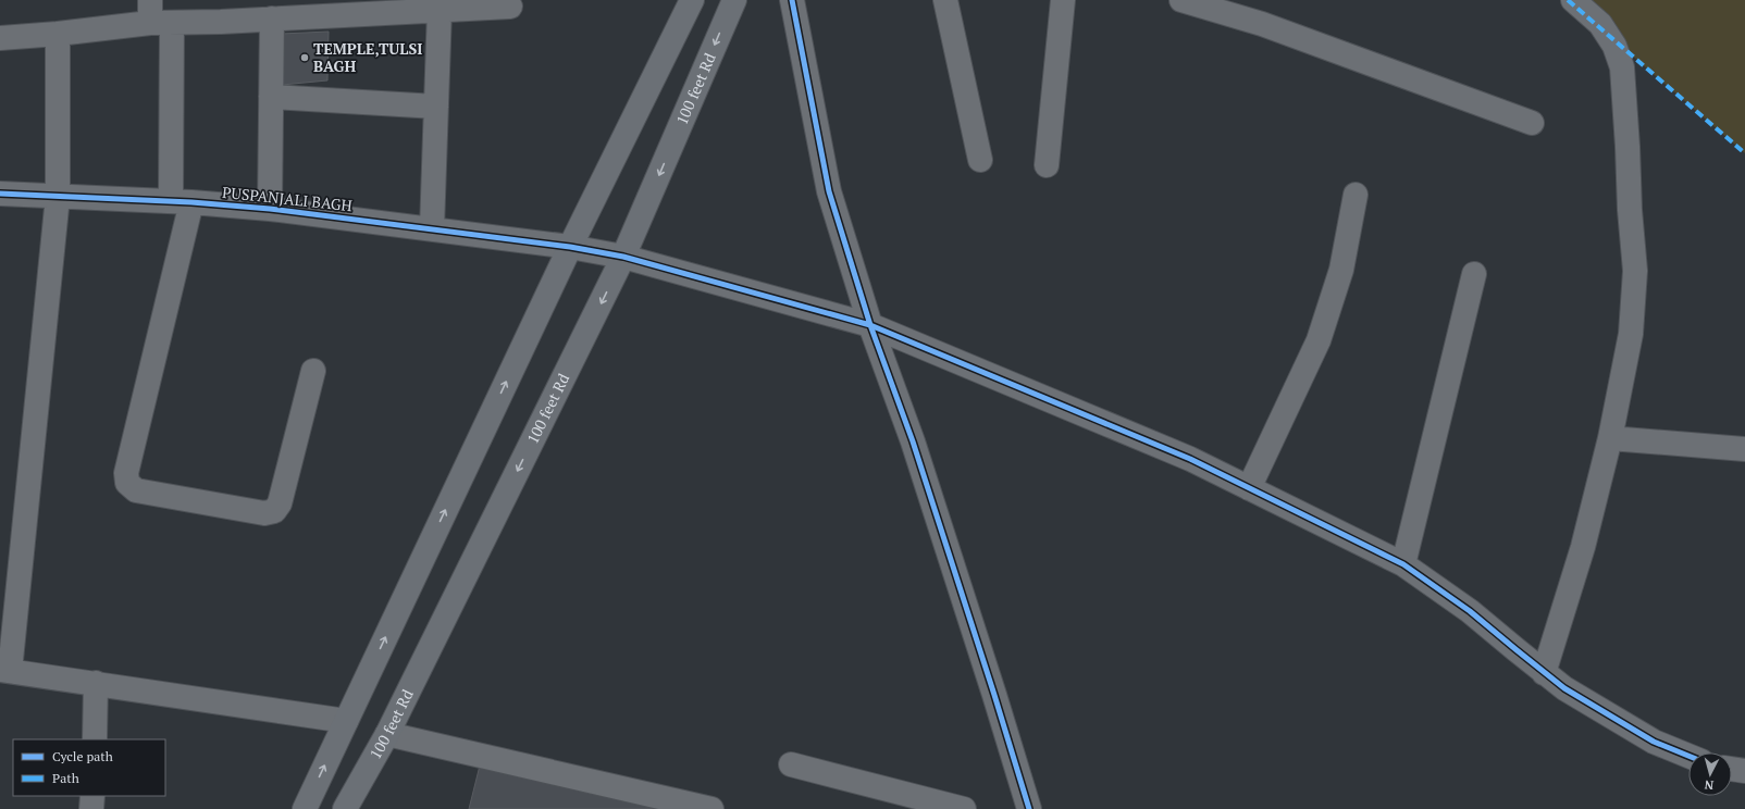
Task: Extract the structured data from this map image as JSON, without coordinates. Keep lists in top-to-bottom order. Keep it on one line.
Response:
{"streets":{"main road":["100 feet Rd"],"street":["PUSPANJALI BAGH"]},"crossings":[["100 feet Rd","PUSPANJALI BAGH"]],"places":["TEMPLE,TULSI BAGH"],"legend":["Cycle path","Path"],"north":"bottom"}
